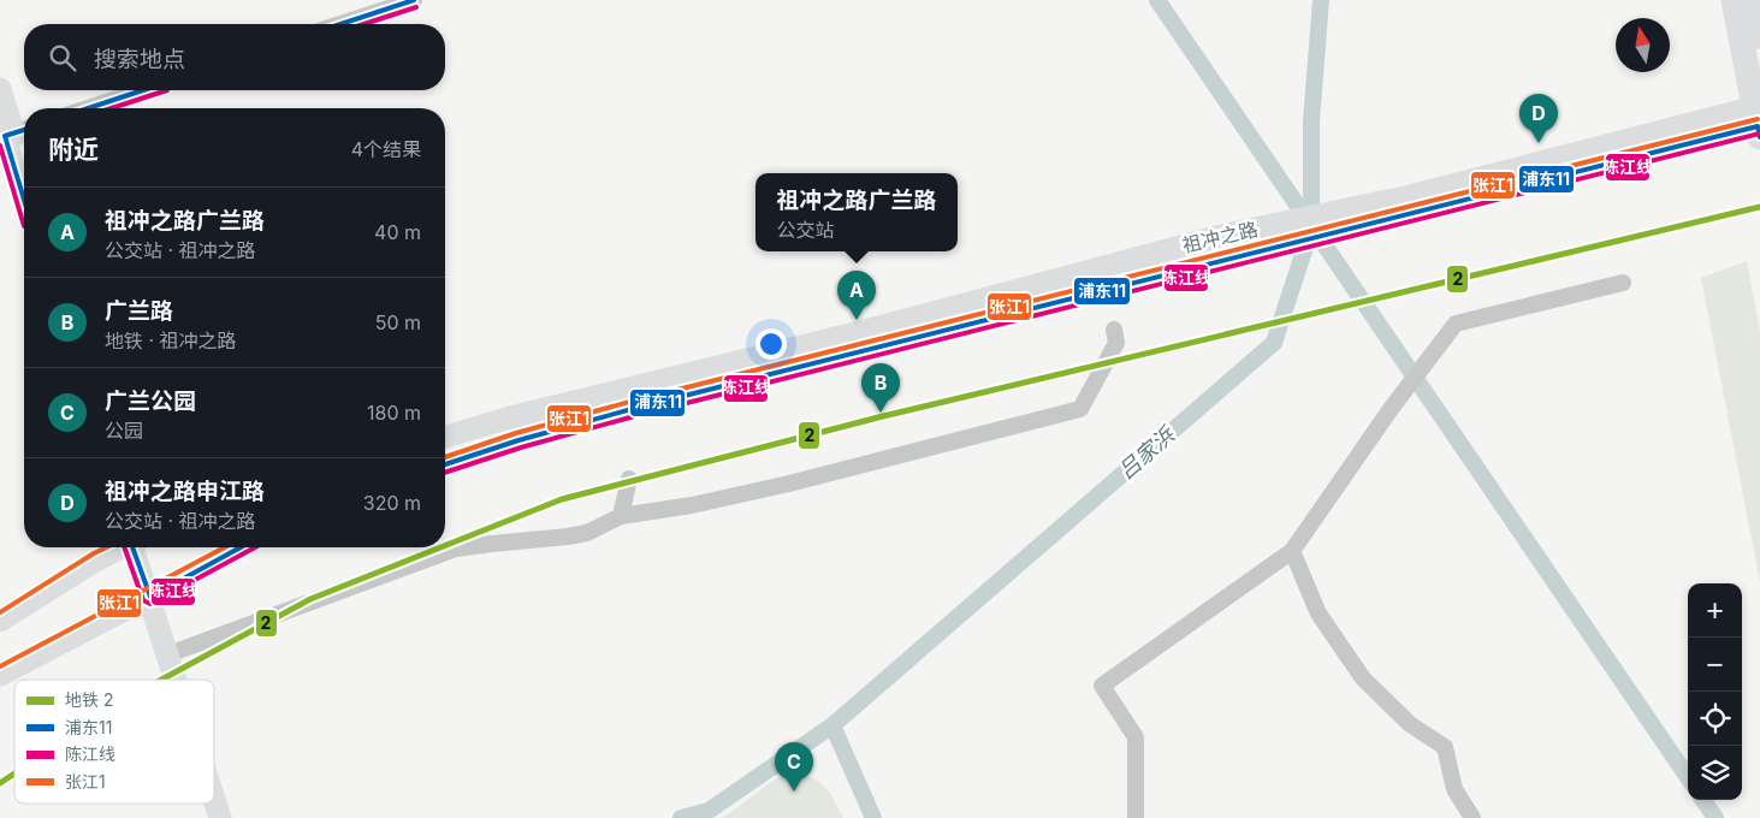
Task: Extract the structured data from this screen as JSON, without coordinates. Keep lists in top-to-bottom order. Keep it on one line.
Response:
{"streets":{"main road":["祖冲之路"]},"water":["吕家浜"],"lines":["transit line 浦东11","transit line 陈江线","transit line 张江1","metro line 2"],"legend":["地铁 2","浦东11","陈江线","张江1"],"north":"top","page":{"search":"搜索地点","pins":["D","A","B","C"],"heading":["附近","4个结果"],"popup":["祖冲之路广兰路","公交站"],"list":[{"mark":"A","name":"祖冲之路广兰路","note":"公交站 · 祖冲之路","value":"40 m"},{"mark":"B","name":"广兰路","note":"地铁 · 祖冲之路","value":"50 m"},{"mark":"C","name":"广兰公园","note":"公园","value":"180 m"},{"mark":"D","name":"祖冲之路申江路","note":"公交站 · 祖冲之路","value":"320 m"}],"map_buttons":["+","−"]}}
